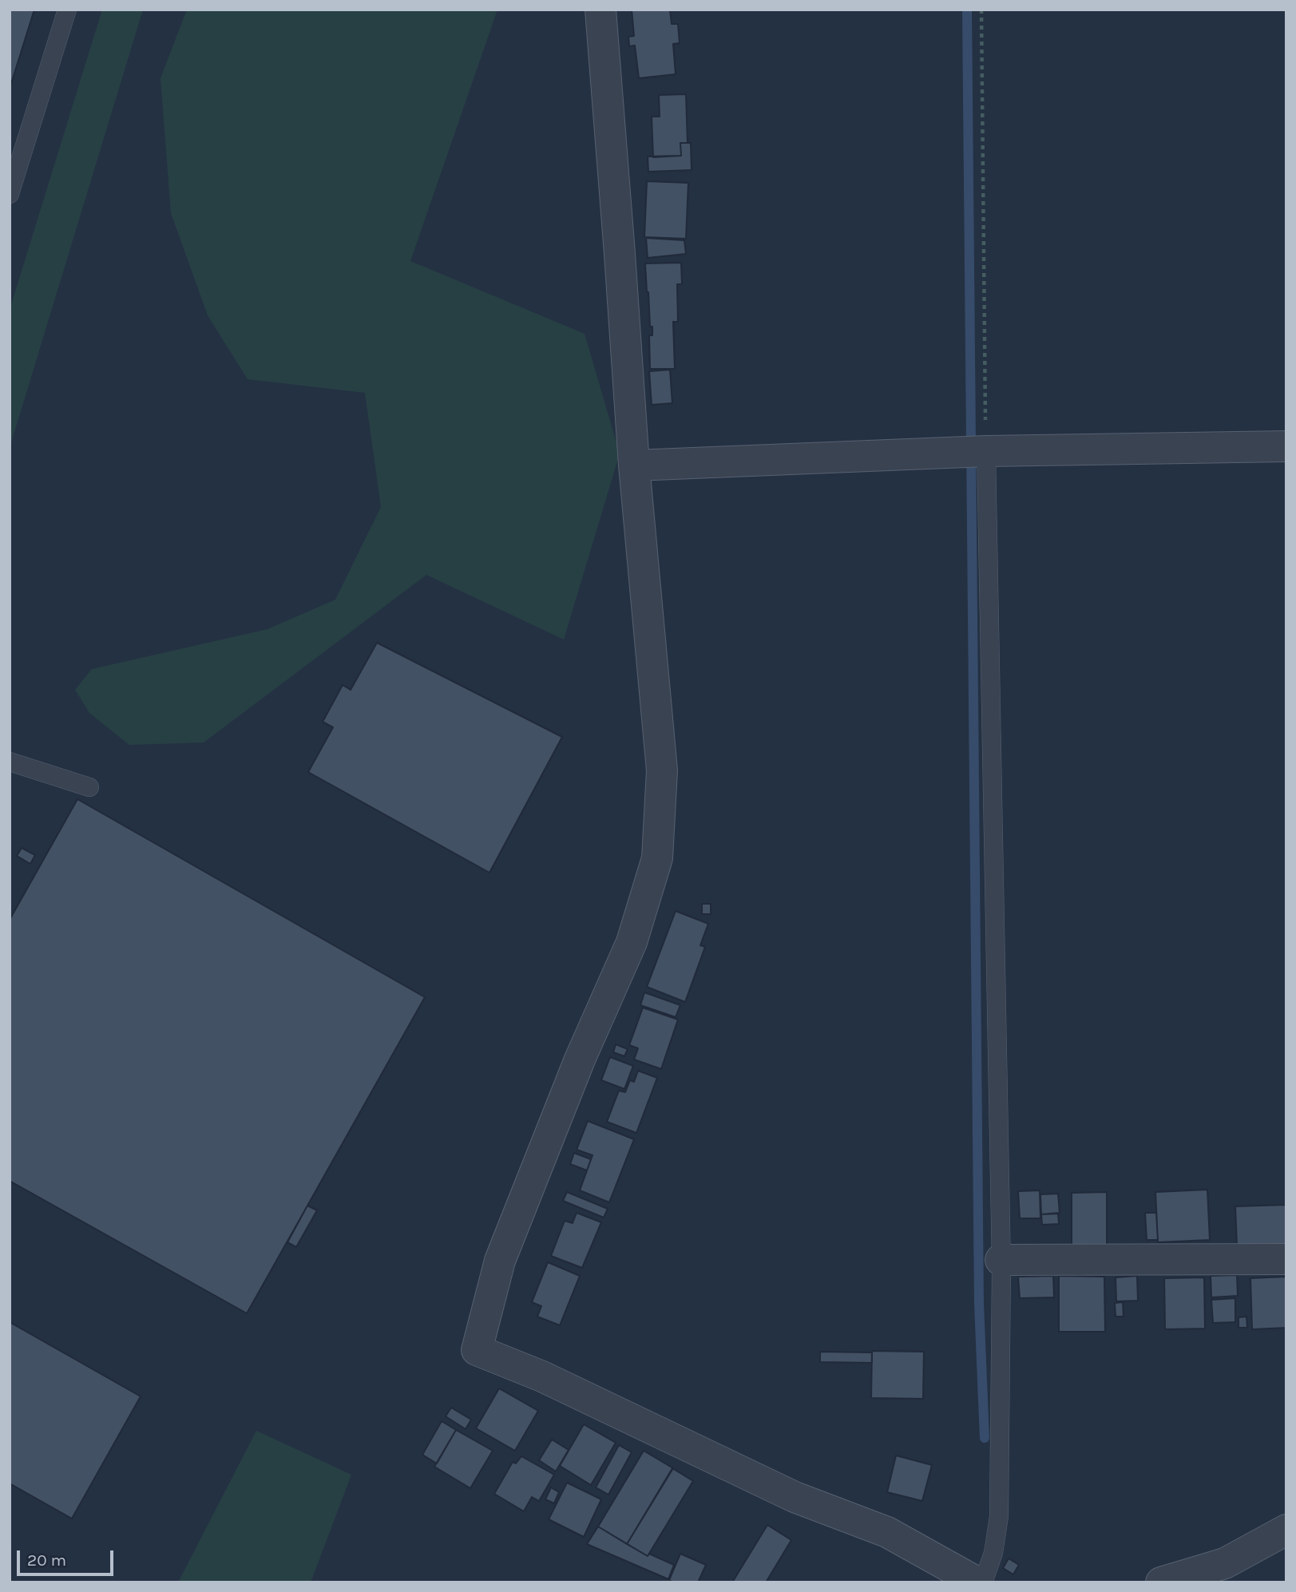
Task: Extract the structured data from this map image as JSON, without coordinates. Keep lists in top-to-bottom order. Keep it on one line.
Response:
{"scale_bar":"20 m"}
